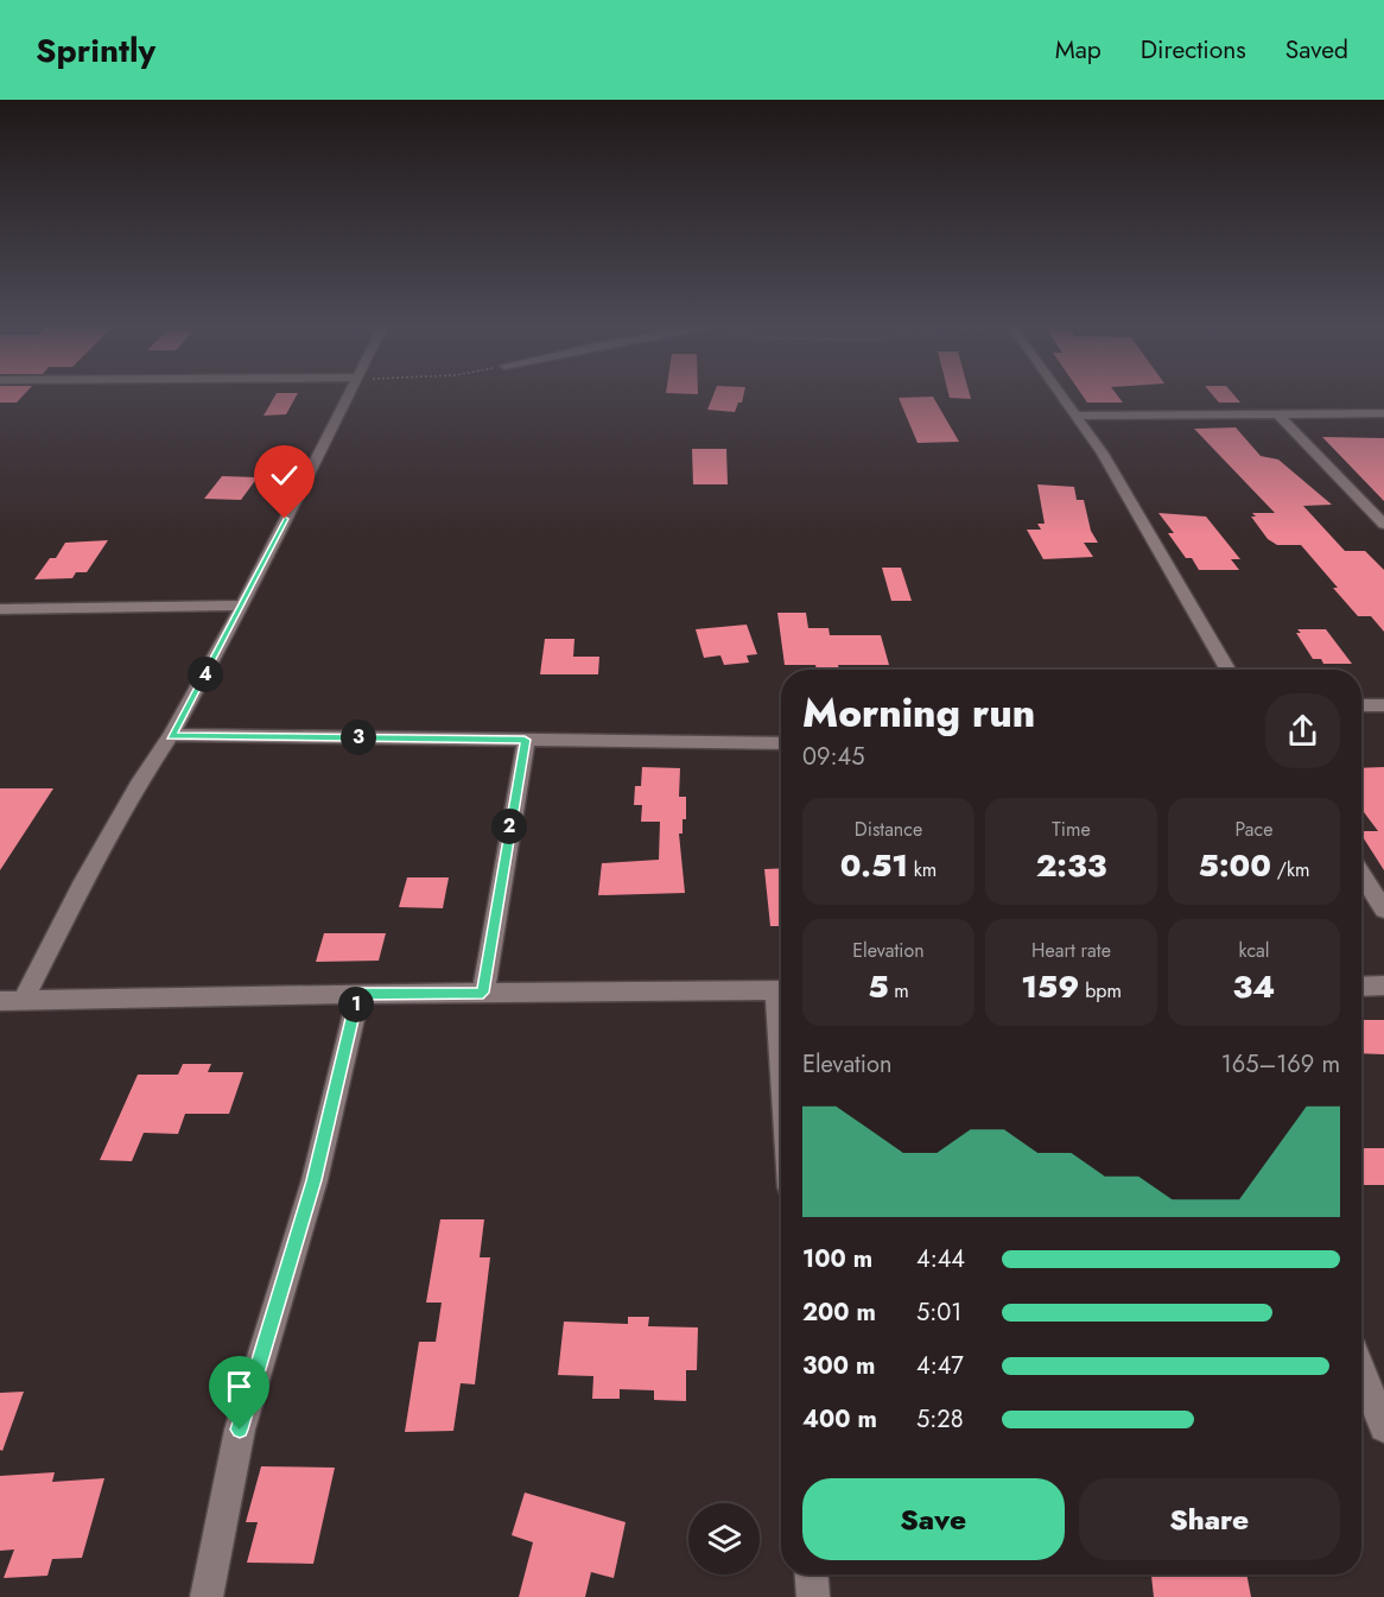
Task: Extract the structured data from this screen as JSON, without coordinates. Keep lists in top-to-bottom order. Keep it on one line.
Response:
{"page":{"header":"Sprintly","nav":["Map","Directions","Saved"],"pins":["4","3","2","1"],"heading":["Morning run","09:45"],"stats":[["Distance","0.51 km"],["Time","2:33"],["Pace","5:00 /km"],["Elevation","5 m"],["Heart rate","159 bpm"],["kcal","34"]],"chart":["Elevation","165–169 m"],"list":[{"name":"100 m","note":"4:44"},{"name":"200 m","note":"5:01"},{"name":"300 m","note":"4:47"},{"name":"400 m","note":"5:28"}],"buttons":["Save","Share"]}}
